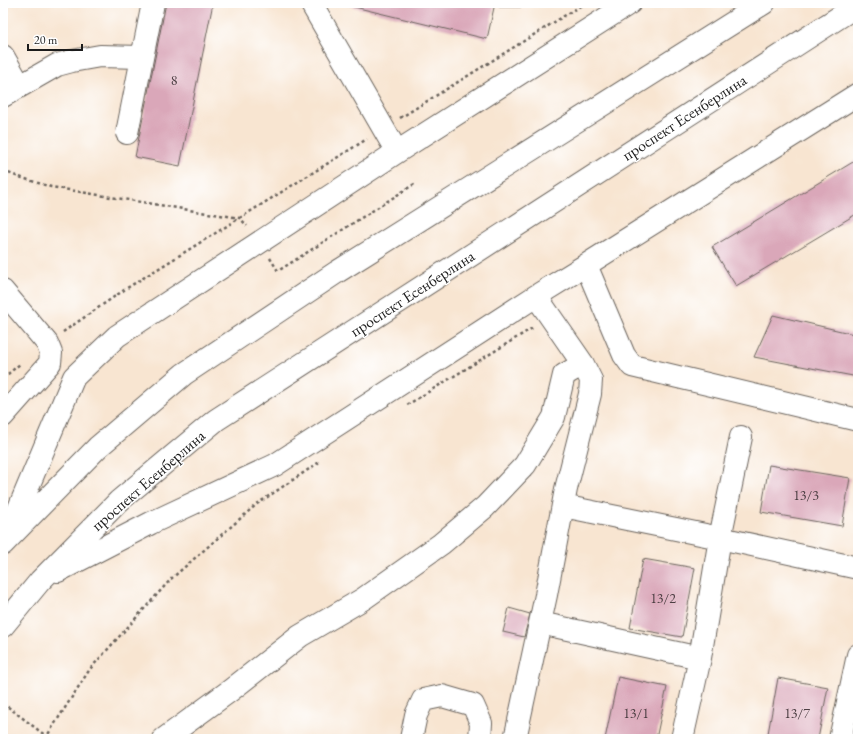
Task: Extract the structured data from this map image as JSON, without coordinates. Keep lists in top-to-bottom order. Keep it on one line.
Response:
{"streets":{"street":["проспект Есенберлина"]},"house_numbers":["8","13/3","13/2","13/1","13/7"],"scale_bar":"20 m"}
